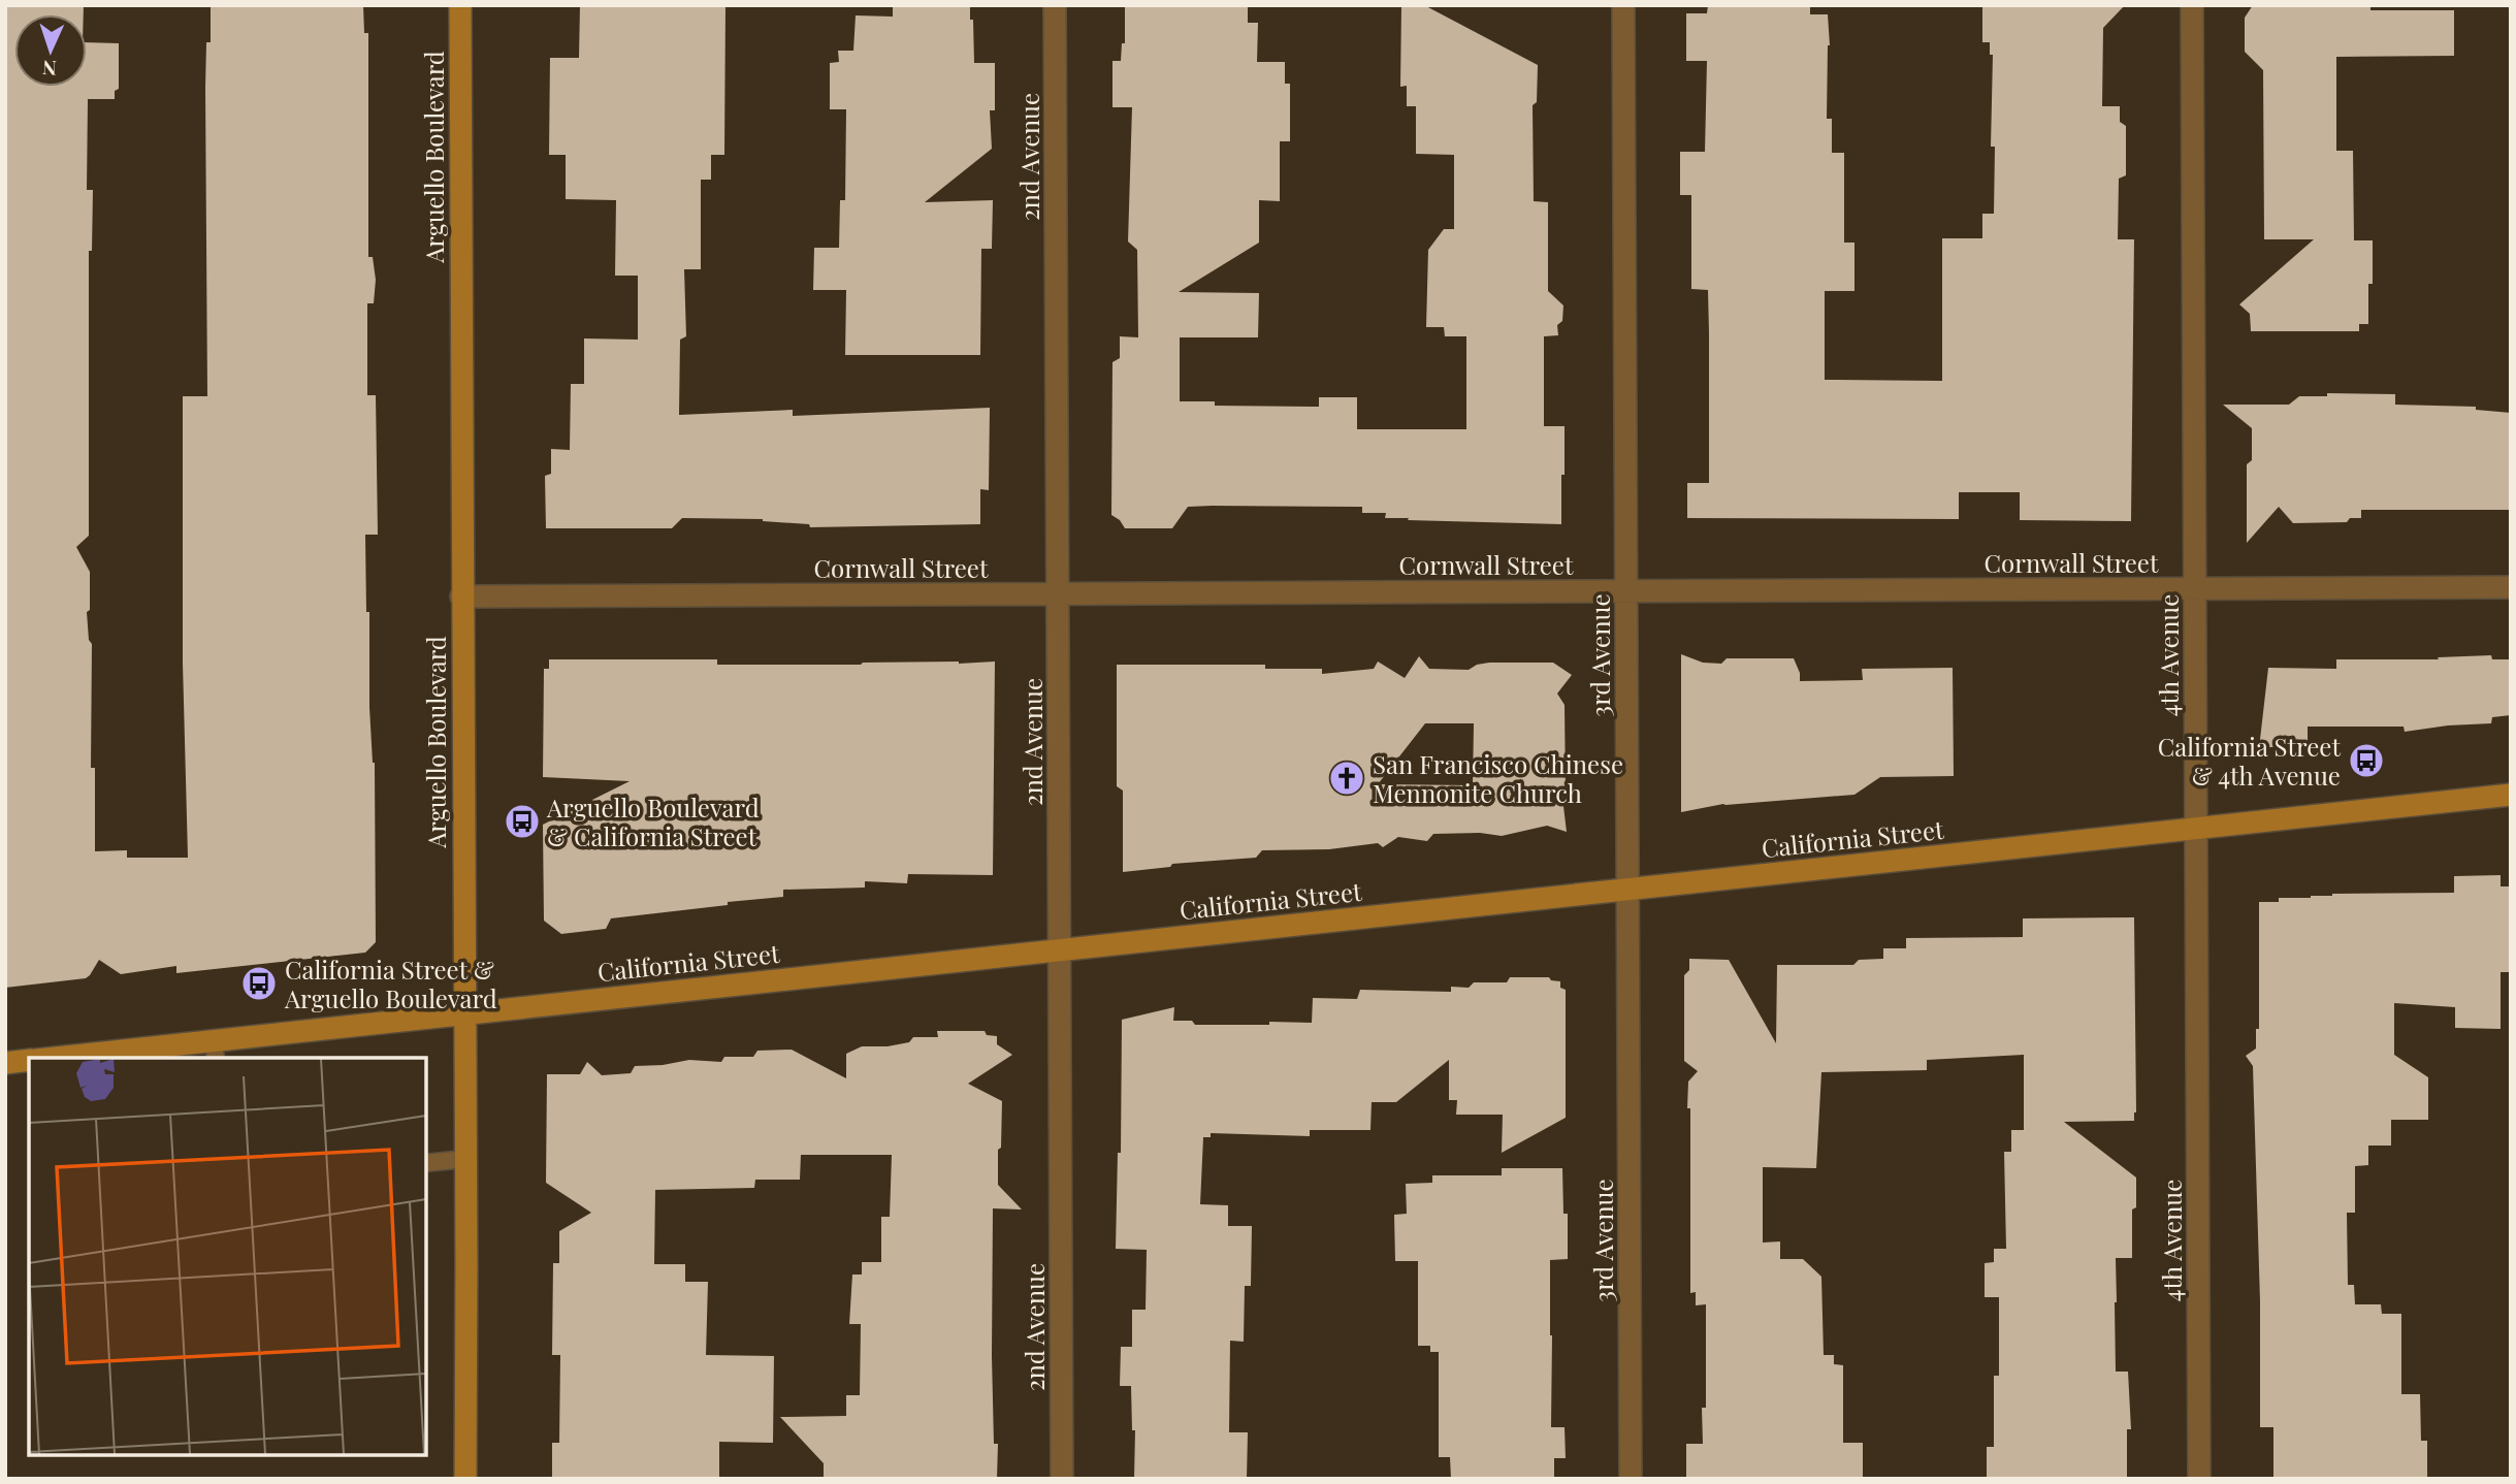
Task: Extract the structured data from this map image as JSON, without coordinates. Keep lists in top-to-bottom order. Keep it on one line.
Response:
{"streets":{"main road":["Arguello Boulevard","California Street"],"street":["2nd Avenue","Cornwall Street","3rd Avenue","4th Avenue"]},"crossings":[["Arguello Boulevard","Cornwall Street"],["Arguello Boulevard","California Street"],["2nd Avenue","Cornwall Street"],["2nd Avenue","California Street"],["Cornwall Street","3rd Avenue"],["Cornwall Street","4th Avenue"],["3rd Avenue","California Street"],["4th Avenue","California Street"]],"places":{"bus stop":["California Street & 4th Avenue","Arguello Boulevard & California Street","California Street & Arguello Boulevard"],"church":["San Francisco Chinese Mennonite Church"]},"north":"bottom"}
